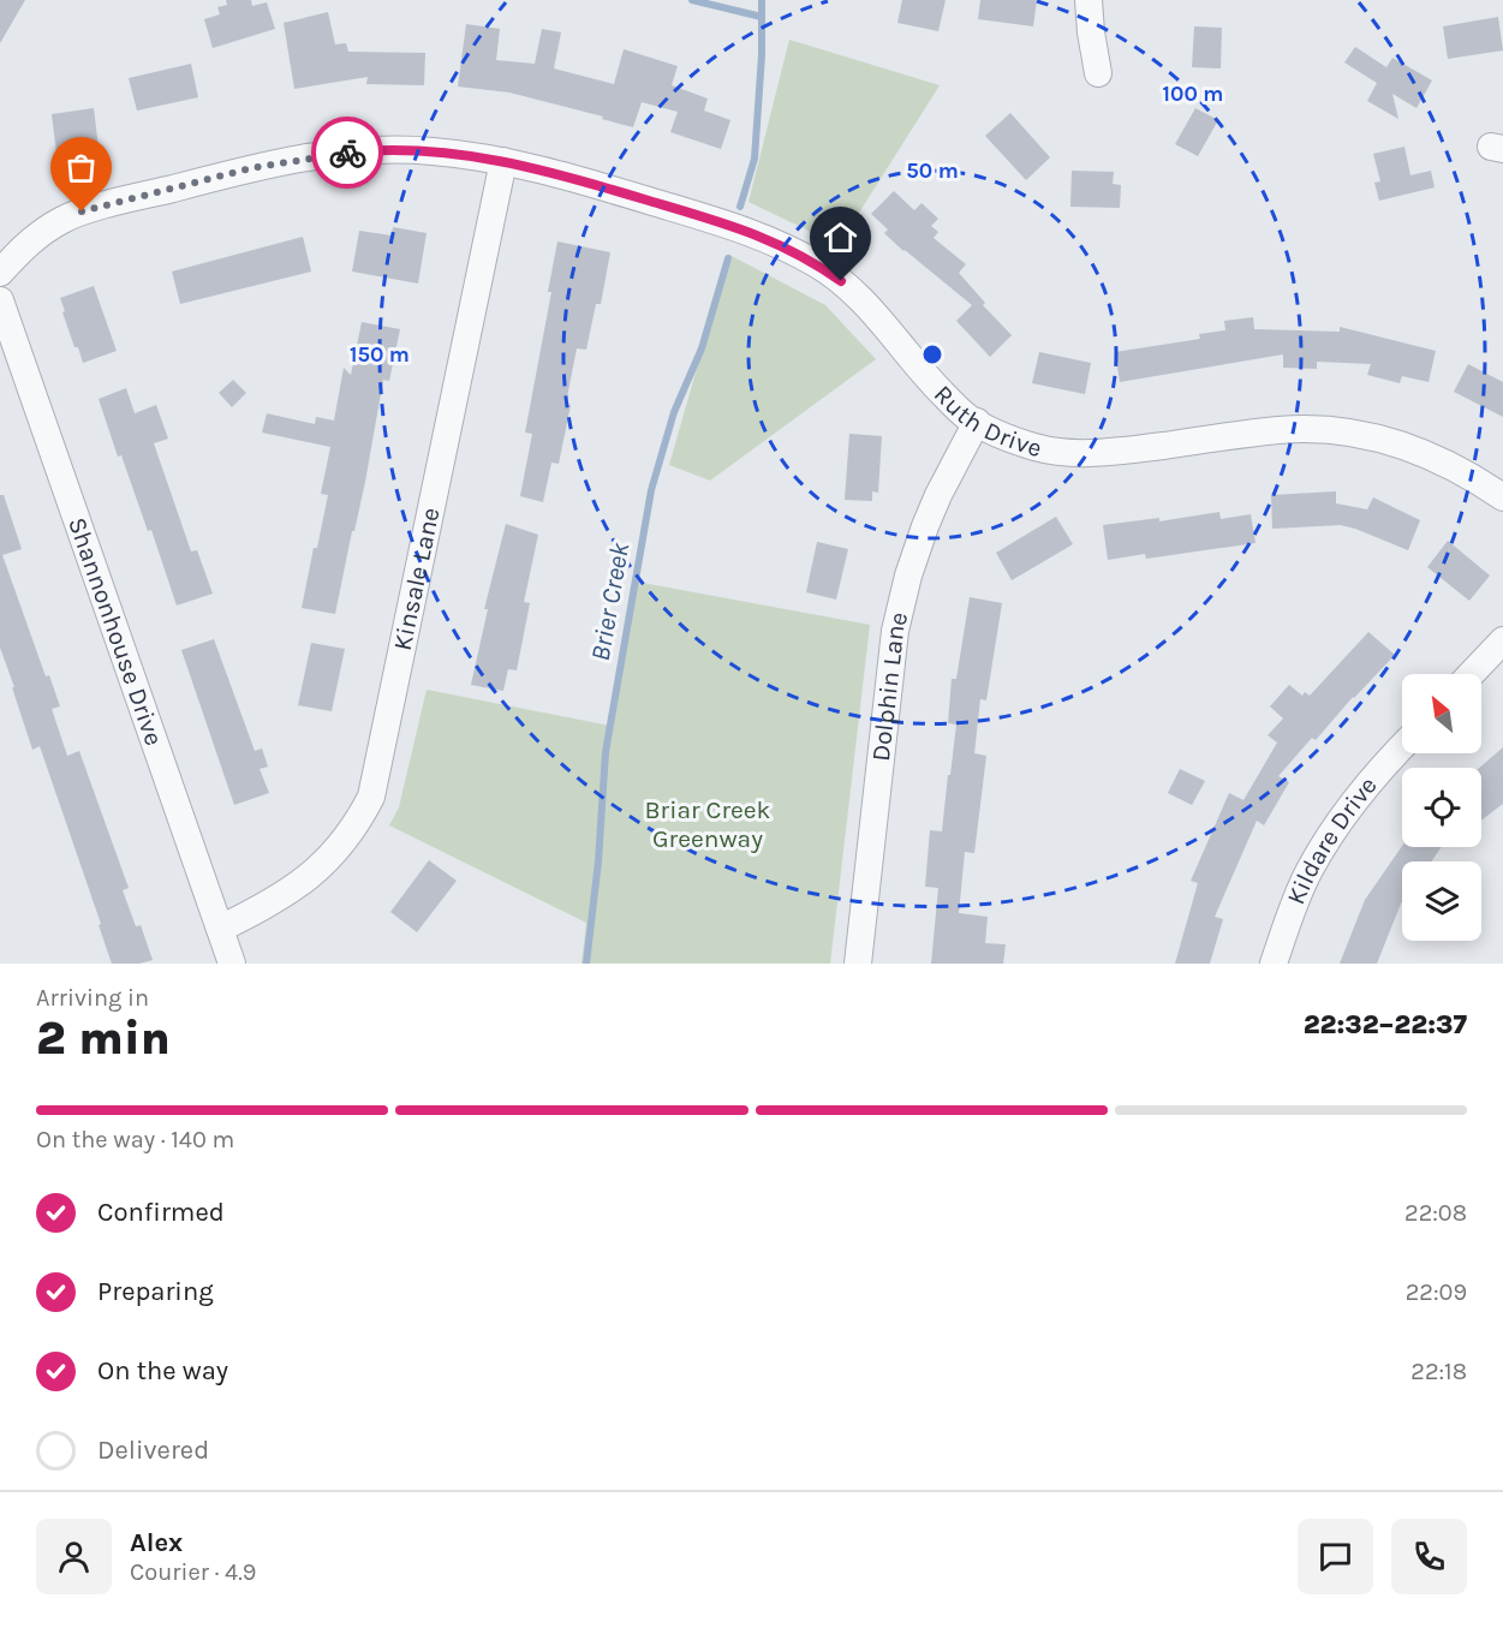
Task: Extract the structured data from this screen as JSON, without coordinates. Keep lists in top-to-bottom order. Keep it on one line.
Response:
{"streets":{"street":["Ruth Drive","Kinsale Lane","Shannonhouse Drive","Dolphin Lane","Kildare Drive"]},"crossings":[["Ruth Drive","Kinsale Lane"],["Ruth Drive","Dolphin Lane"],["Kinsale Lane","Shannonhouse Drive"]],"water":["Brier Creek"],"parks":["Briar Creek Greenway"],"north":"top left","page":{"heading":["2 min","Arriving in","22:32–22:37"],"panel":["Alex","Courier · 4.9"],"bar":"On the way · 140 m","list":[["Confirmed","22:08"],["Preparing","22:09"],["On the way","22:18"],"Delivered"]},"rings":["100 m","50 m","150 m"]}
